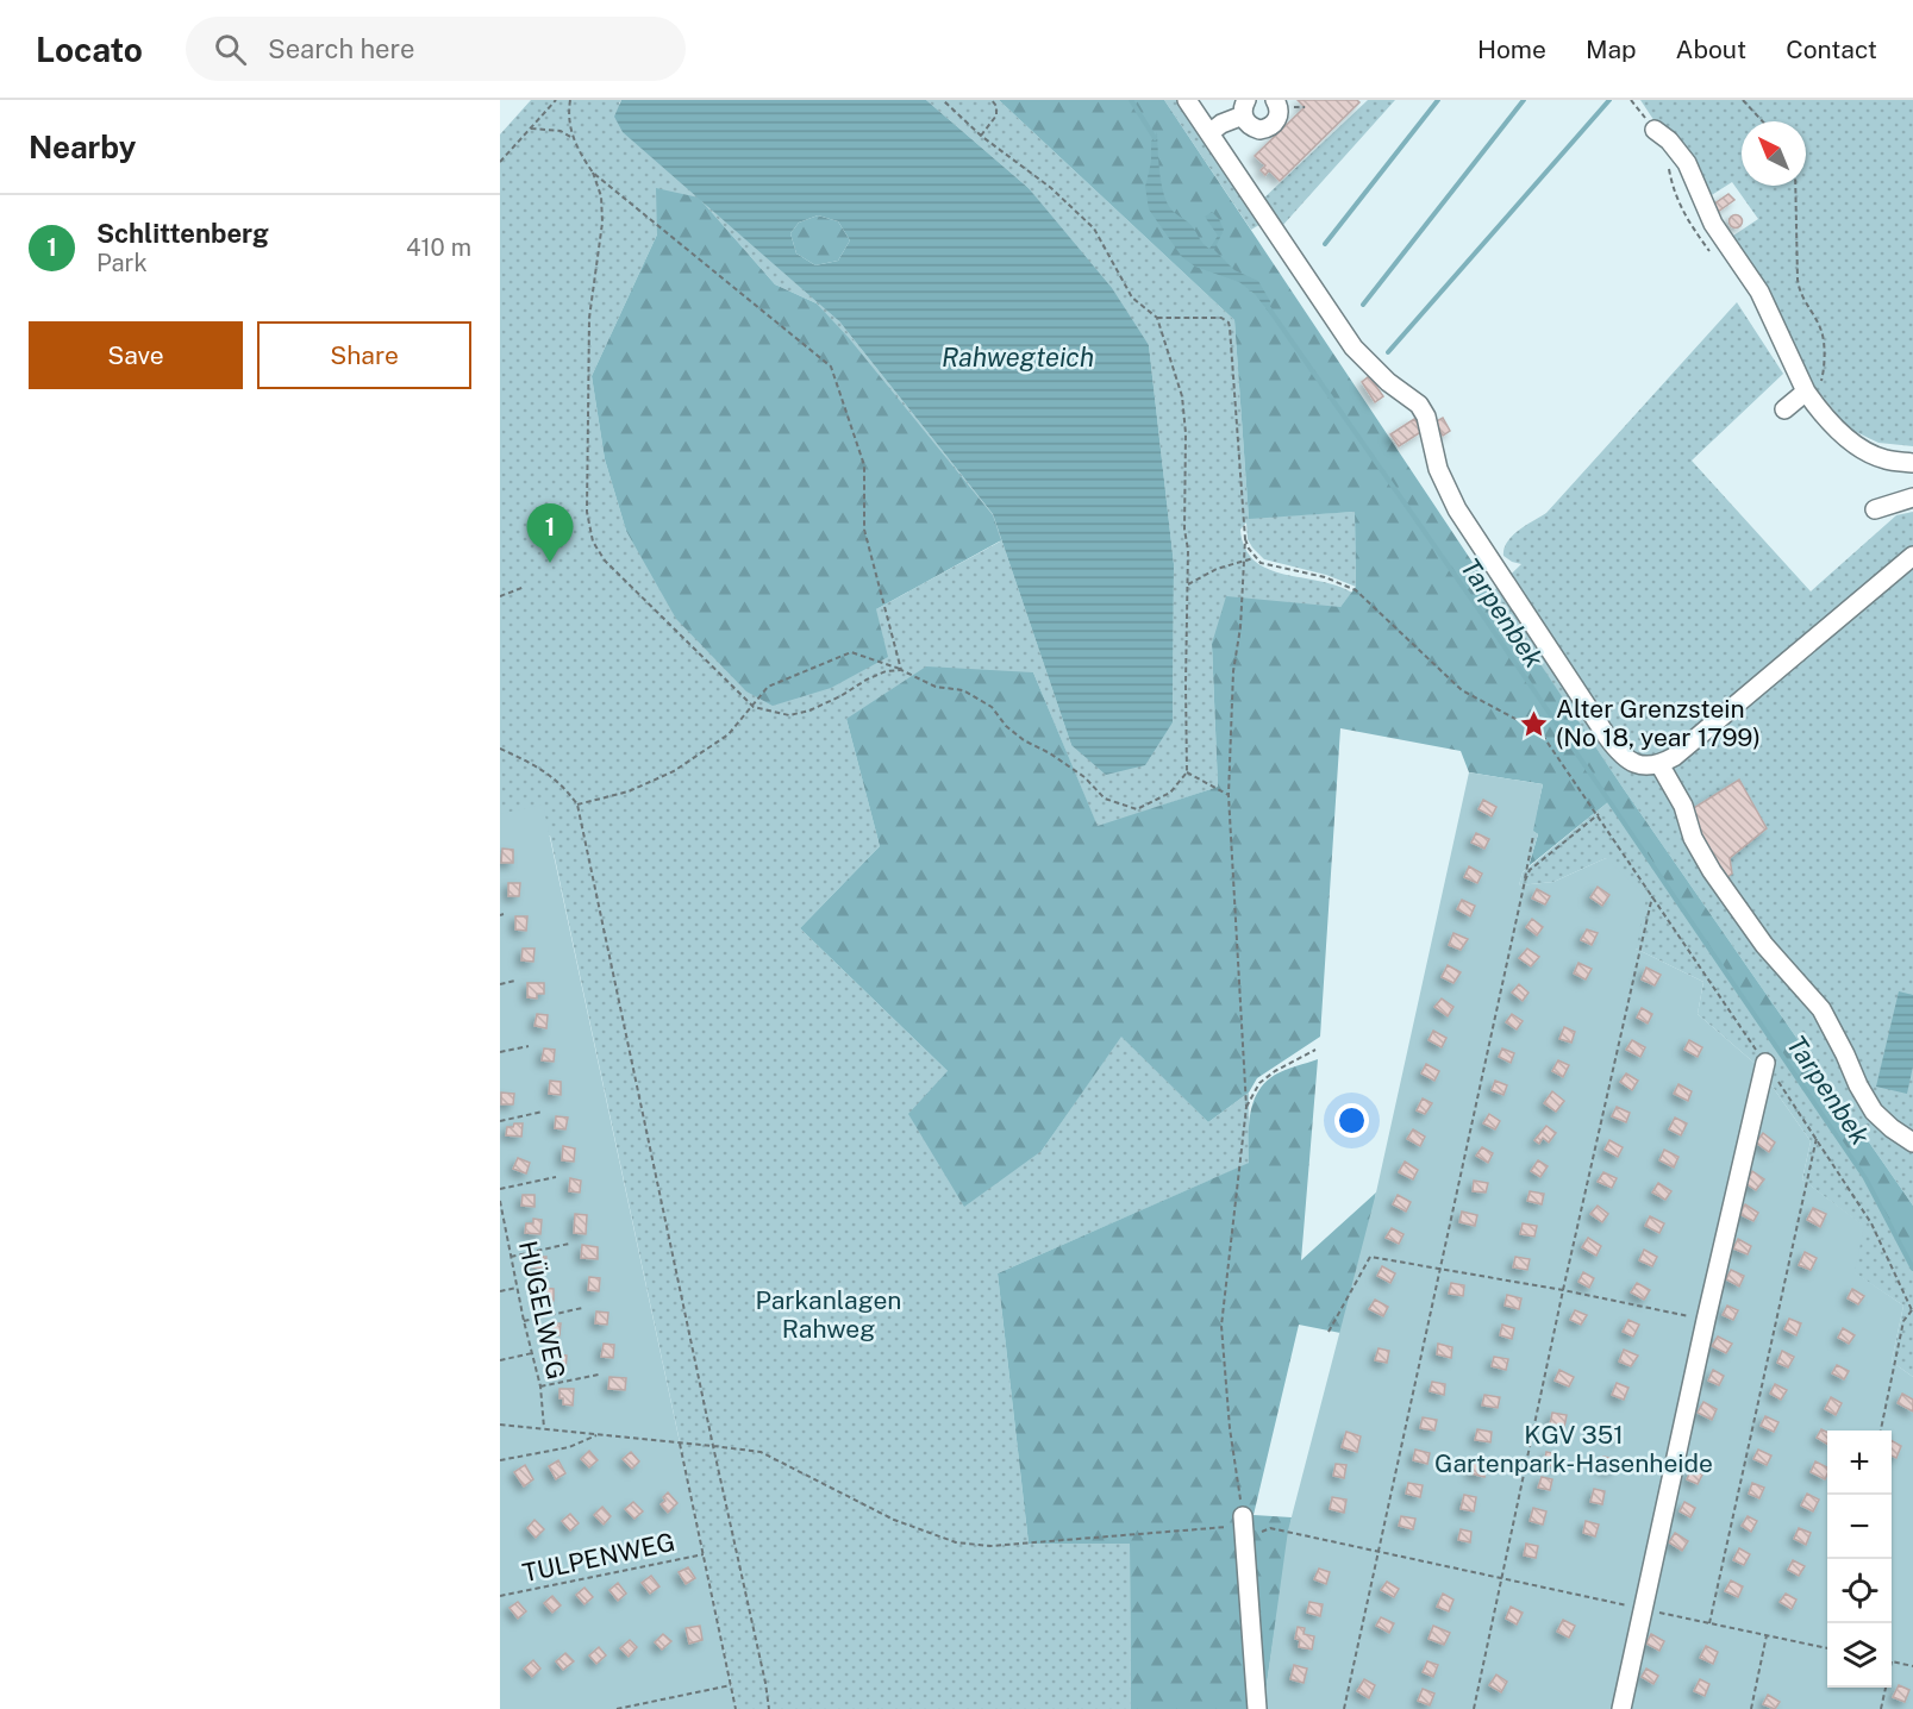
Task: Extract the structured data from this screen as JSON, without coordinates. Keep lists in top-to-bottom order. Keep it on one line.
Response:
{"streets":{"path":["HÜGELWEG","TULPENWEG"]},"water":["Rahwegteich","Tarpenbek"],"parks":["Parkanlagen Rahweg","KGV 351 Gartenpark-Hasenheide"],"places":{"place":["Alter Grenzstein (No 18, year 1799)"]},"north":"top left","page":{"header":"Locato","search":"Search here","nav":["Home","Map","About","Contact"],"heading":"Nearby","list":[{"mark":"1","name":"Schlittenberg","note":"Park","value":"410 m"}],"buttons":["Save","Share"],"pins":"1","map_buttons":["+","−"]}}
